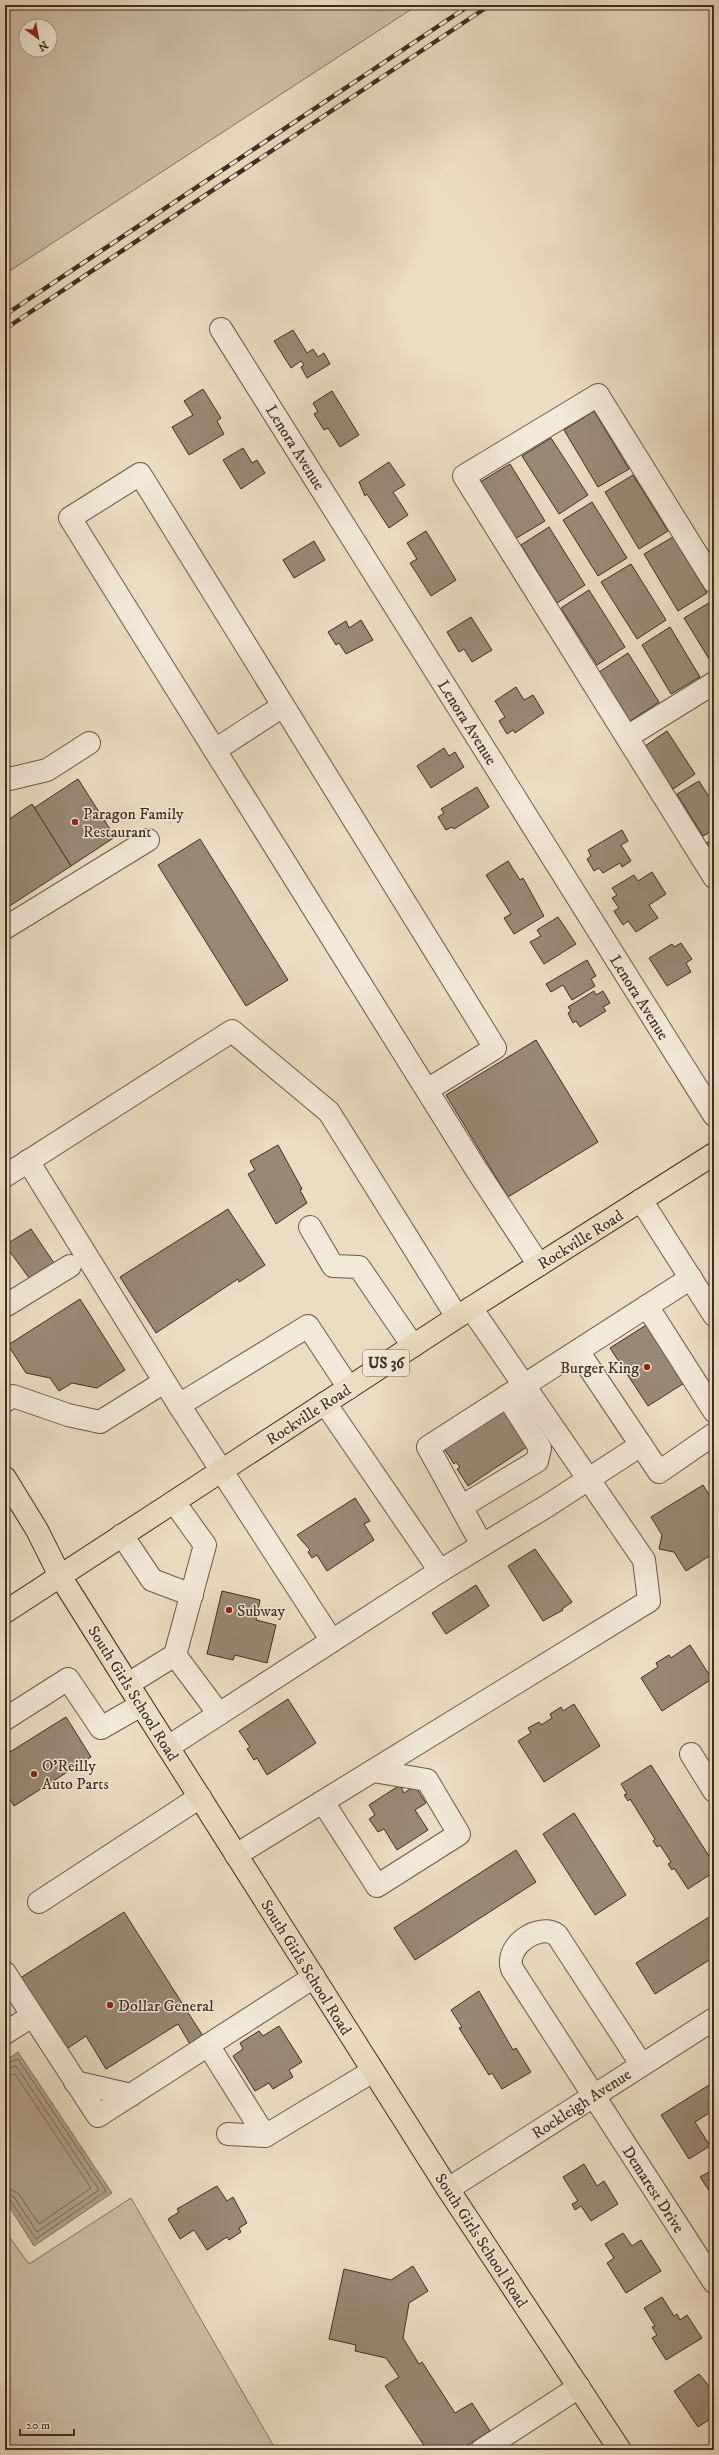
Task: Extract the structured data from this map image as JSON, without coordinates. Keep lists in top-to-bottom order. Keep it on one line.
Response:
{"streets":{"main road":["Rockville Road","US 36","South Girls School Road"],"street":["Lenora Avenue","Rockleigh Avenue","Demarest Drive"]},"crossings":[["Rockville Road","South Girls School Road"],["South Girls School Road","Rockleigh Avenue"],["Rockleigh Avenue","Demarest Drive"]],"places":["Paragon Family Restaurant","Burger King","Subway","O'Reilly Auto Parts","Dollar General"],"scale_bar":"20 m","north":"bottom right"}
